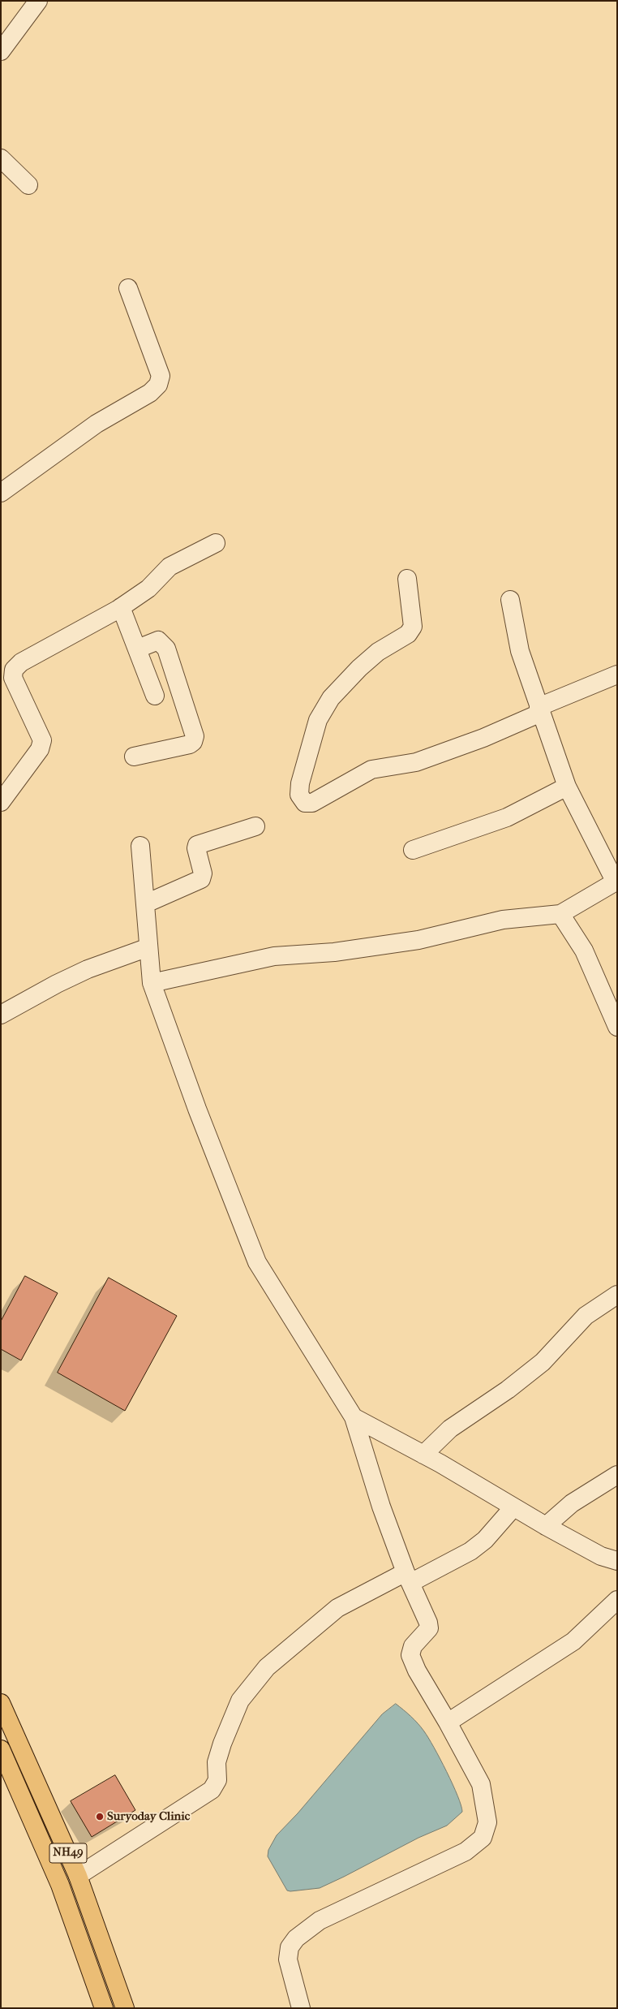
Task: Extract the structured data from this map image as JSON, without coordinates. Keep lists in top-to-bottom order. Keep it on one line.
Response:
{"streets":{"highway":["NH49"]},"places":["Suryoday Clinic"]}
